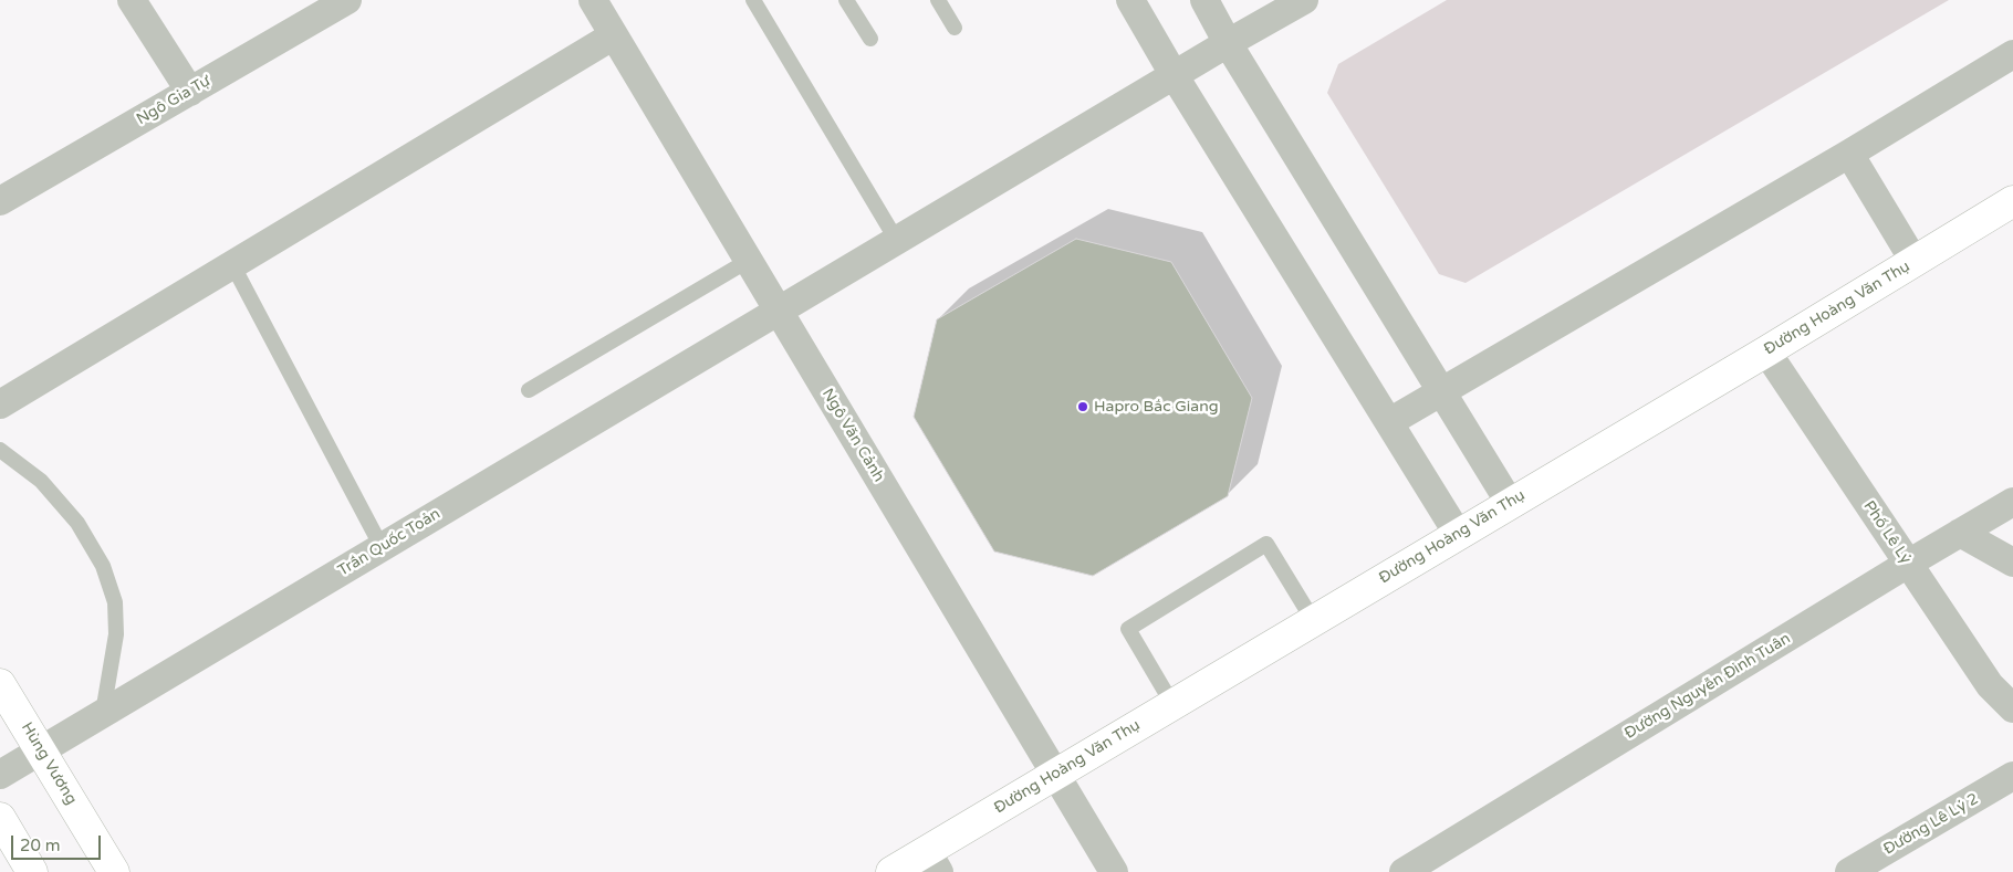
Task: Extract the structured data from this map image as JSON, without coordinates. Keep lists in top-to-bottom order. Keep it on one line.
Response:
{"streets":{"street":["Ngô Gia Tự","Đường Hoàng Văn Thụ","Ngô Văn Cảnh","Phố Lê Lý","Trần Quốc Toản","Đường Nguyễn Đình Tuân","Hùng Vương","Đường Lê Lý 2"]},"crossings":[["Đường Hoàng Văn Thụ","Ngô Văn Cảnh"],["Đường Hoàng Văn Thụ","Phố Lê Lý"],["Ngô Văn Cảnh","Trần Quốc Toản"],["Phố Lê Lý","Đường Nguyễn Đình Tuân"],["Trần Quốc Toản","Hùng Vương"]],"places":["Hapro Bắc Giang"],"scale_bar":"20 m"}
